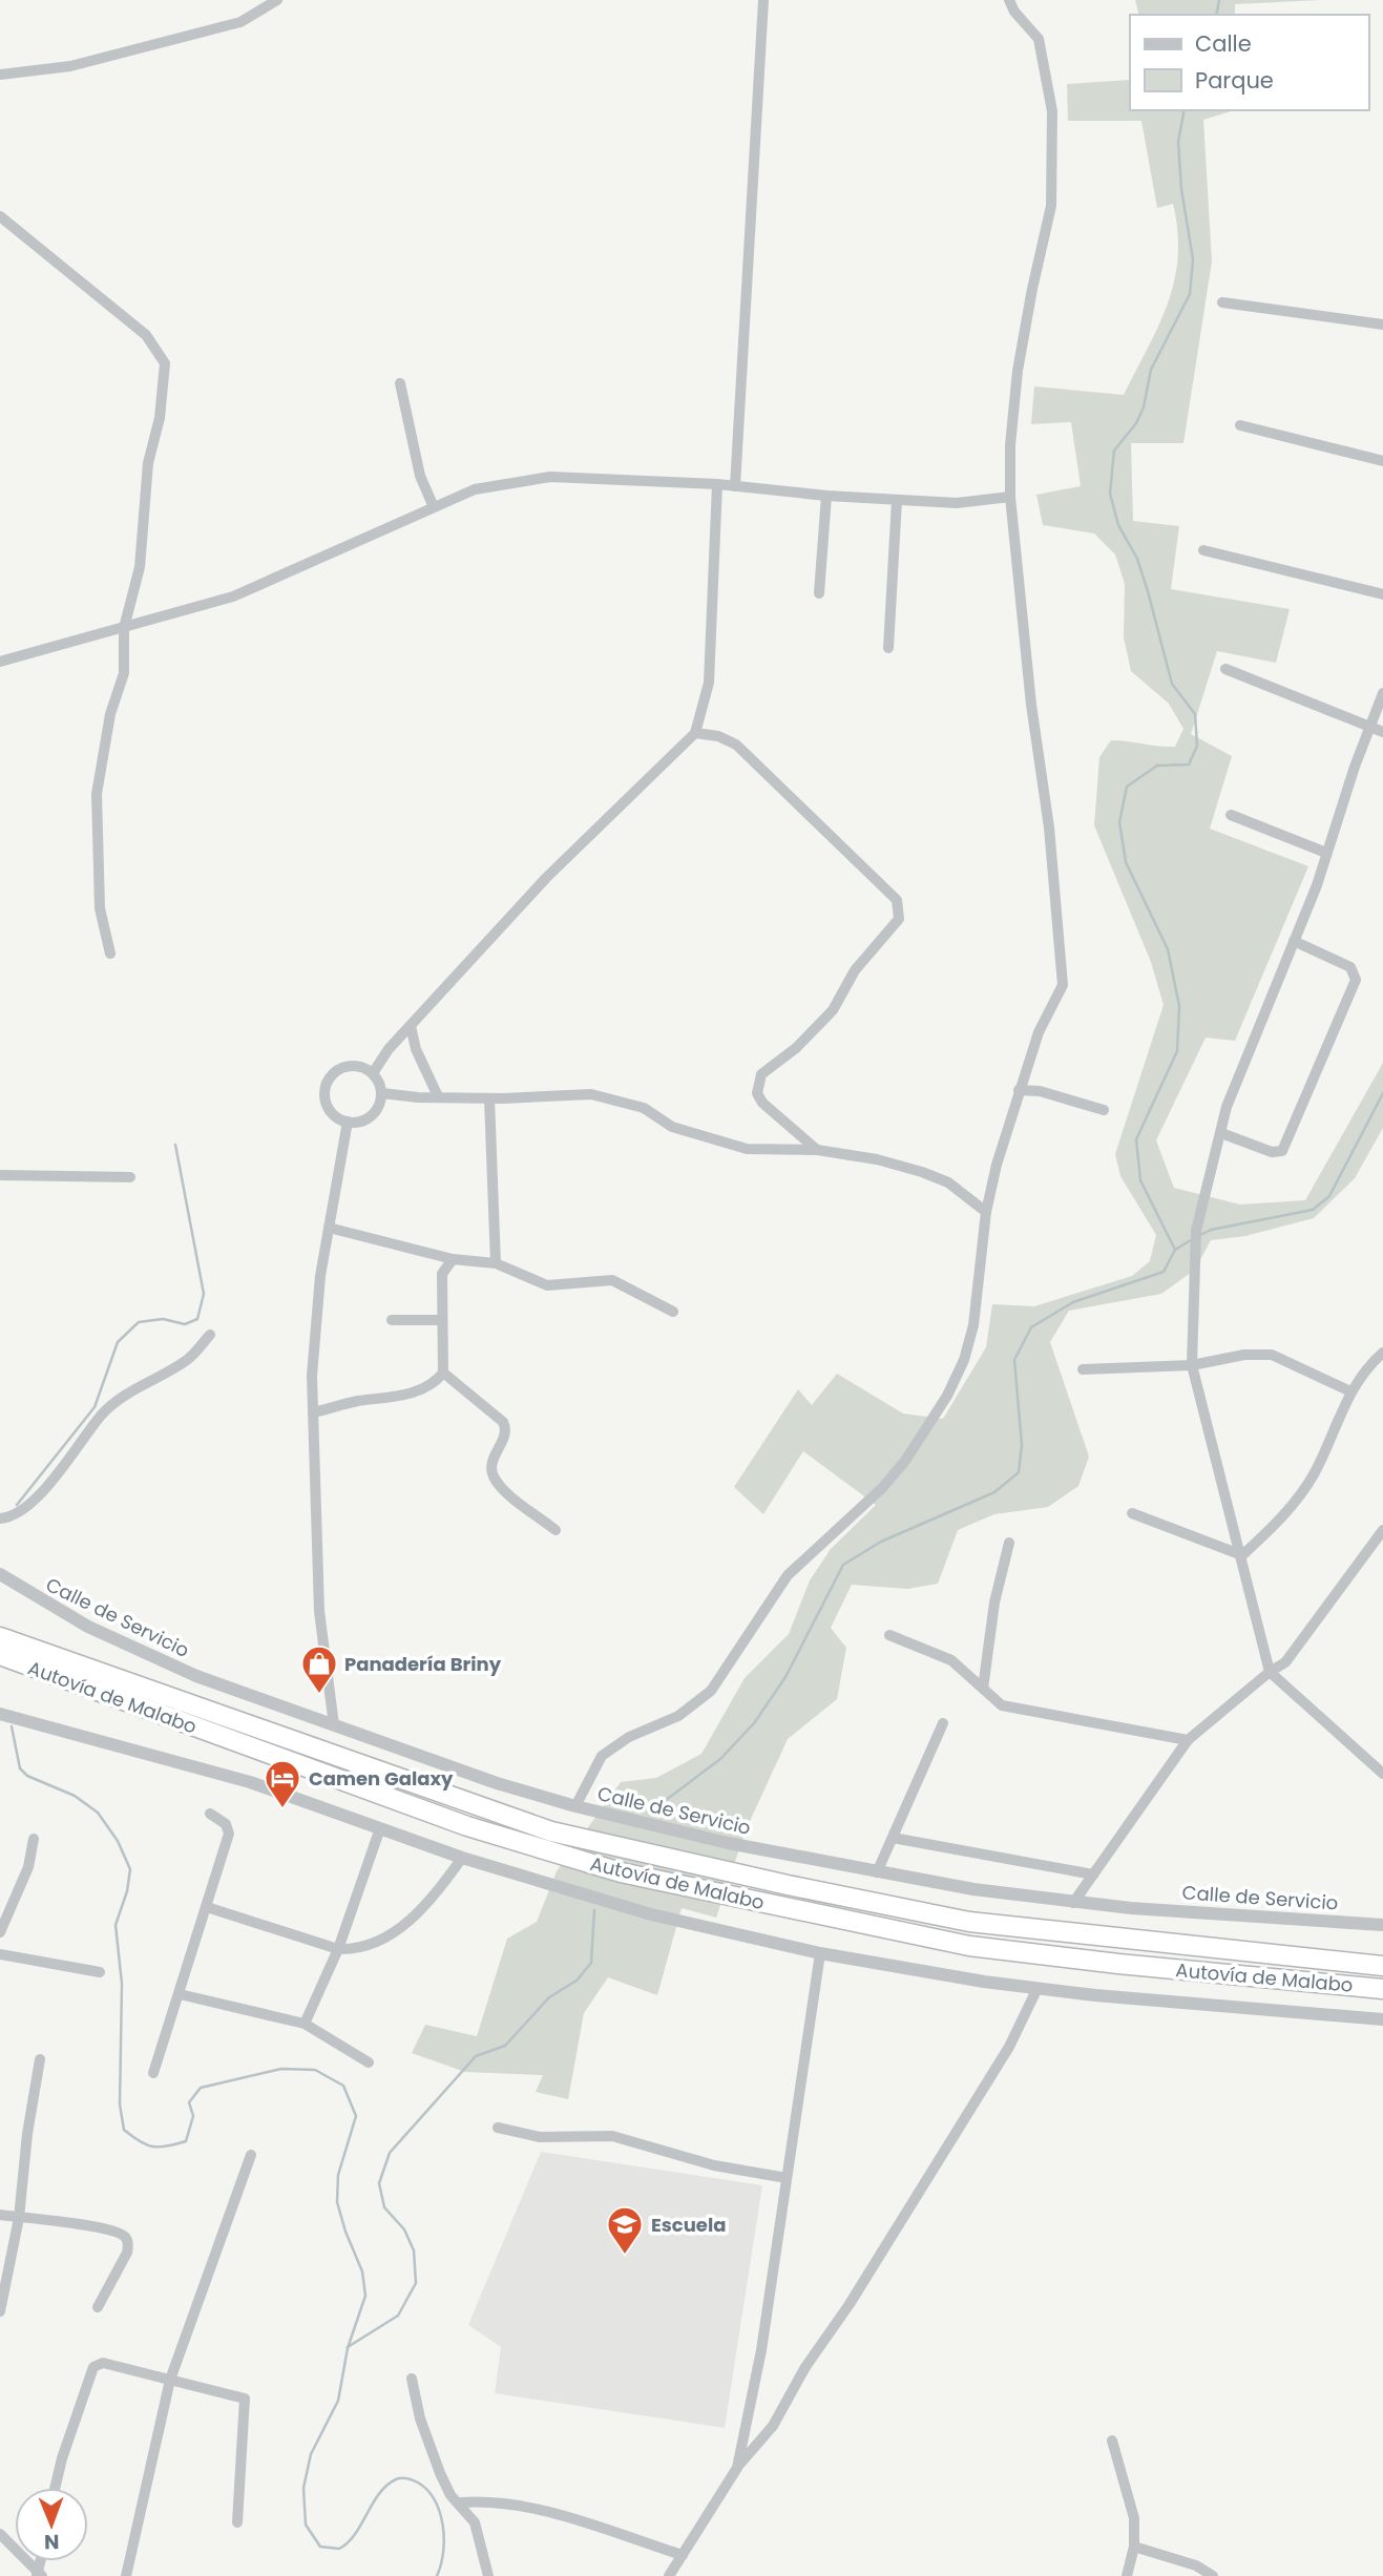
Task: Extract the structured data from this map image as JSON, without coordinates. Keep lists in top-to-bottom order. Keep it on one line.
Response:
{"streets":{"highway":["Autovía de Malabo"],"street":["Calle de Servicio"]},"places":{"shop":["Panadería Briny"],"hotel":["Camen Galaxy"],"school or university":["Escuela"]},"legend":["Calle","Parque"],"north":"bottom"}
